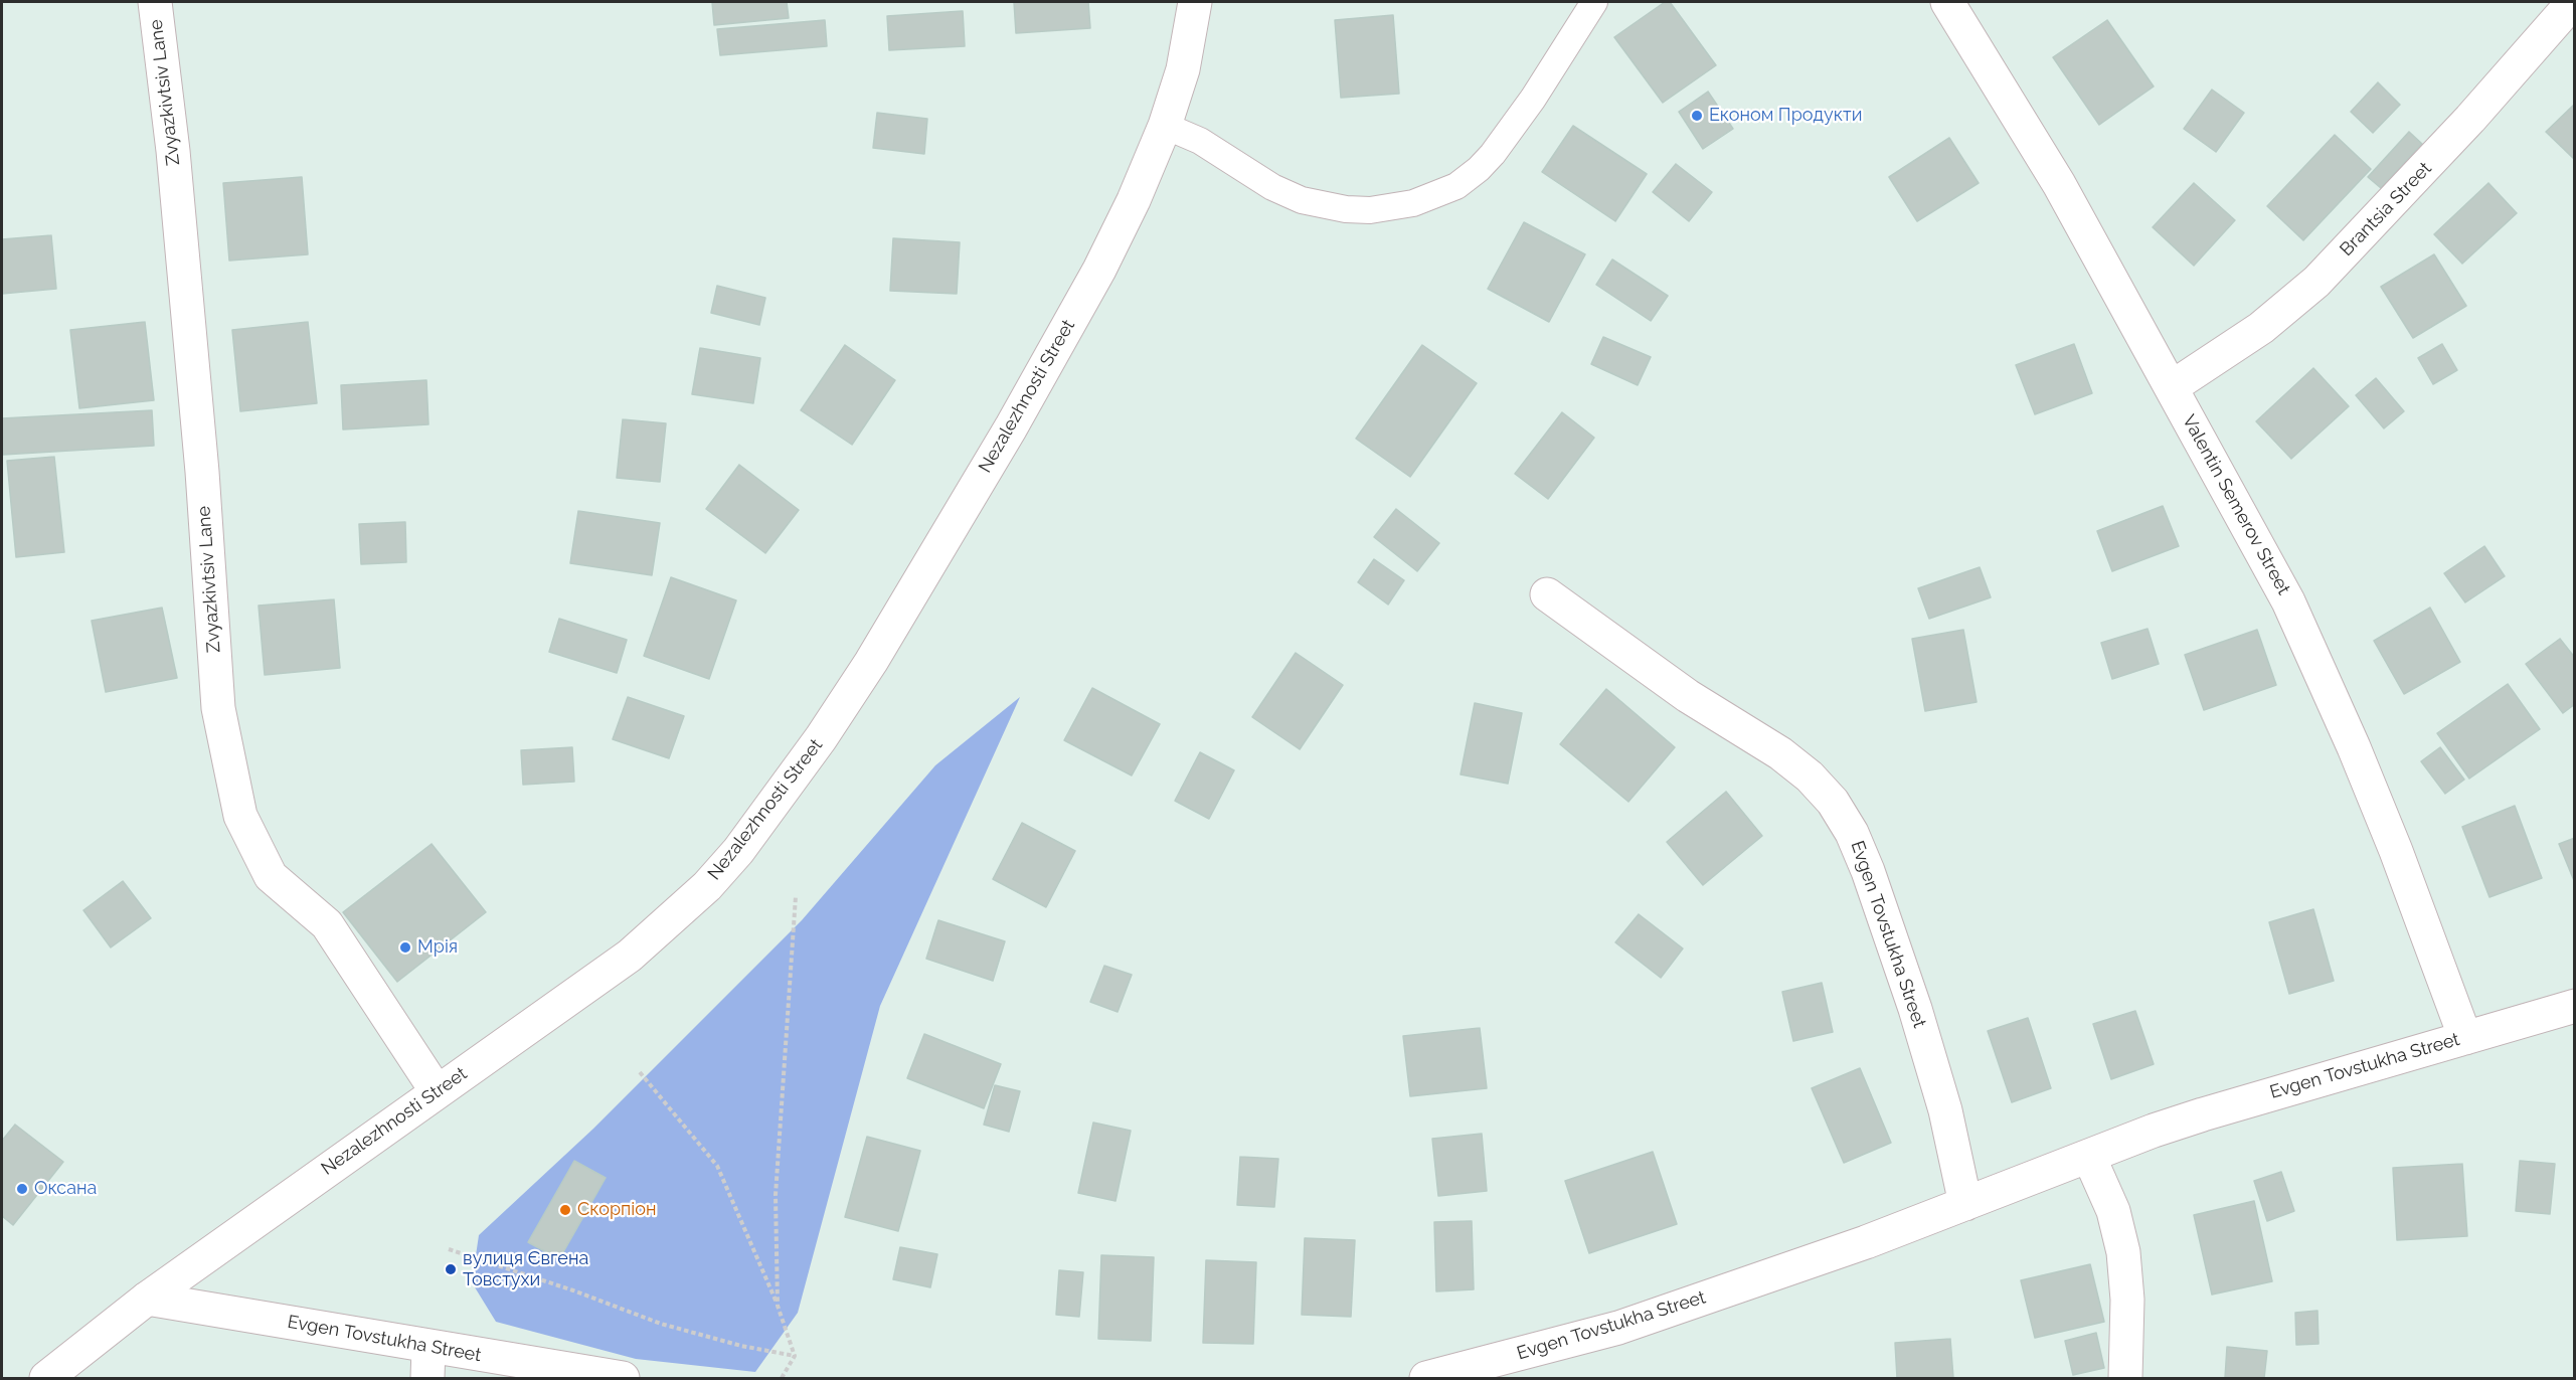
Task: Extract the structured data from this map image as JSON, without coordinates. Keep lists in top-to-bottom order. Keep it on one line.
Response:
{"streets":{"street":["Zvyazkivtsiv Lane","Brantsia Street","Nezalezhnosti Street","Valentin Semerov Street","Evgen Tovstukha Street"]},"crossings":[["Zvyazkivtsiv Lane","Nezalezhnosti Street"],["Brantsia Street","Valentin Semerov Street"],["Nezalezhnosti Street","Evgen Tovstukha Street"],["Valentin Semerov Street","Evgen Tovstukha Street"]],"places":["Економ Продукти","Мрія","Оксана","Скорпіон","вулиця Євгена Товстухи"]}
